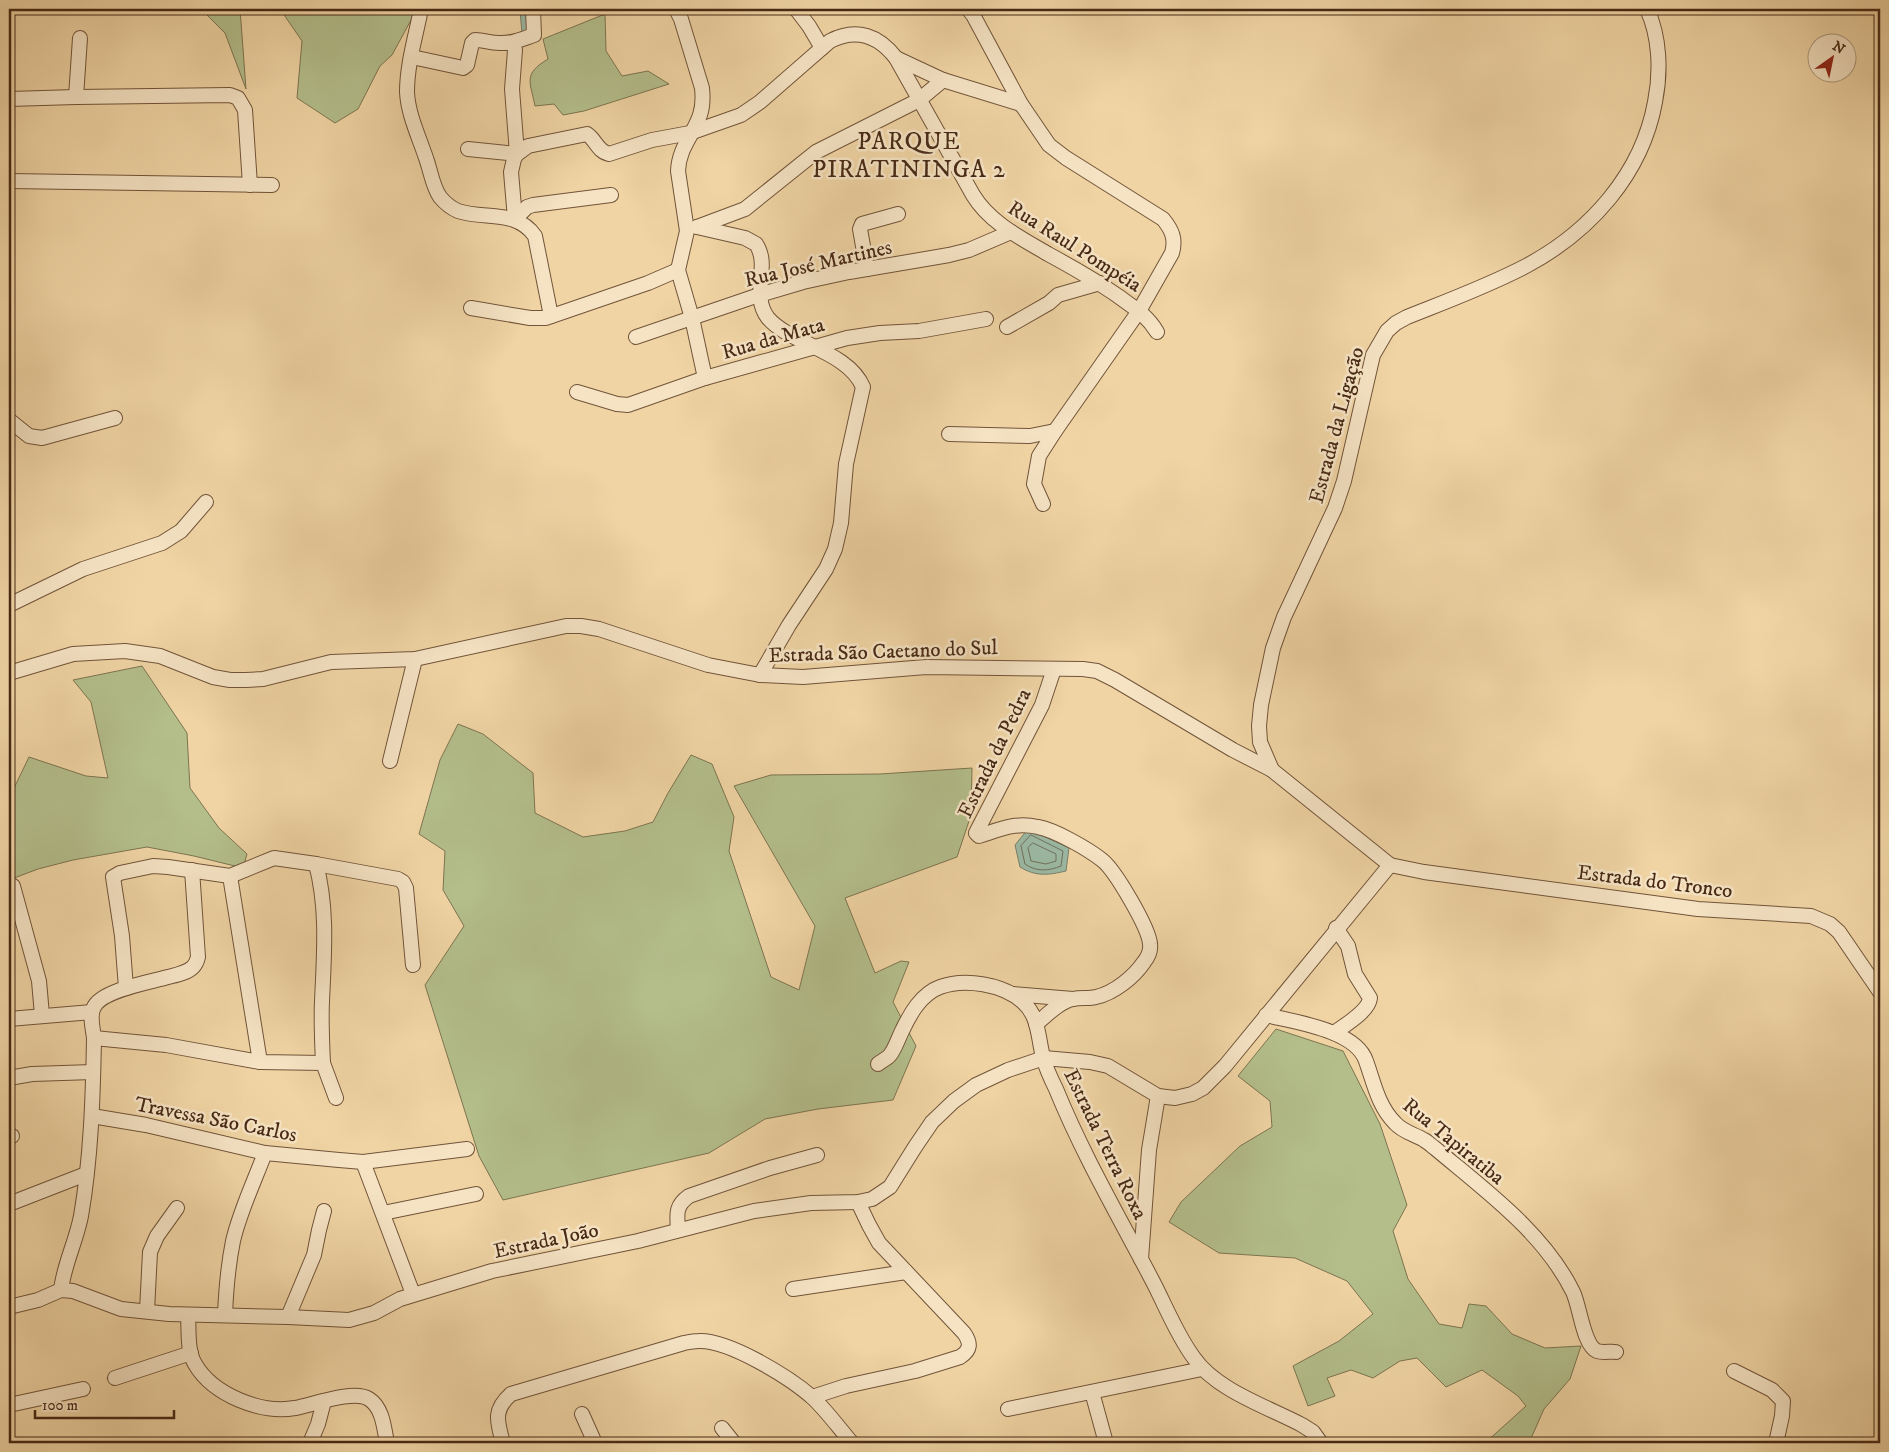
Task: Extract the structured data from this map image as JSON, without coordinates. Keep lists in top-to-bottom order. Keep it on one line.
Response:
{"streets":{"street":["Rua Raul Pompéia","Rua José Martines","Rua da Mata","Estrada da Ligação","Estrada São Caetano do Sul","Estrada da Pedra","Estrada do Tronco","Travessa São Carlos","Rua Tapiratiba","Estrada Terra Roxa","Estrada João"]},"crossings":[["Rua Raul Pompéia","Rua José Martines"],["Estrada da Ligação","Estrada São Caetano do Sul"],["Estrada São Caetano do Sul","Estrada da Pedra"],["Estrada Terra Roxa","Estrada João"]],"districts":["PARQUE PIRATININGA 2"],"scale_bar":"100 m","north":"top right"}
